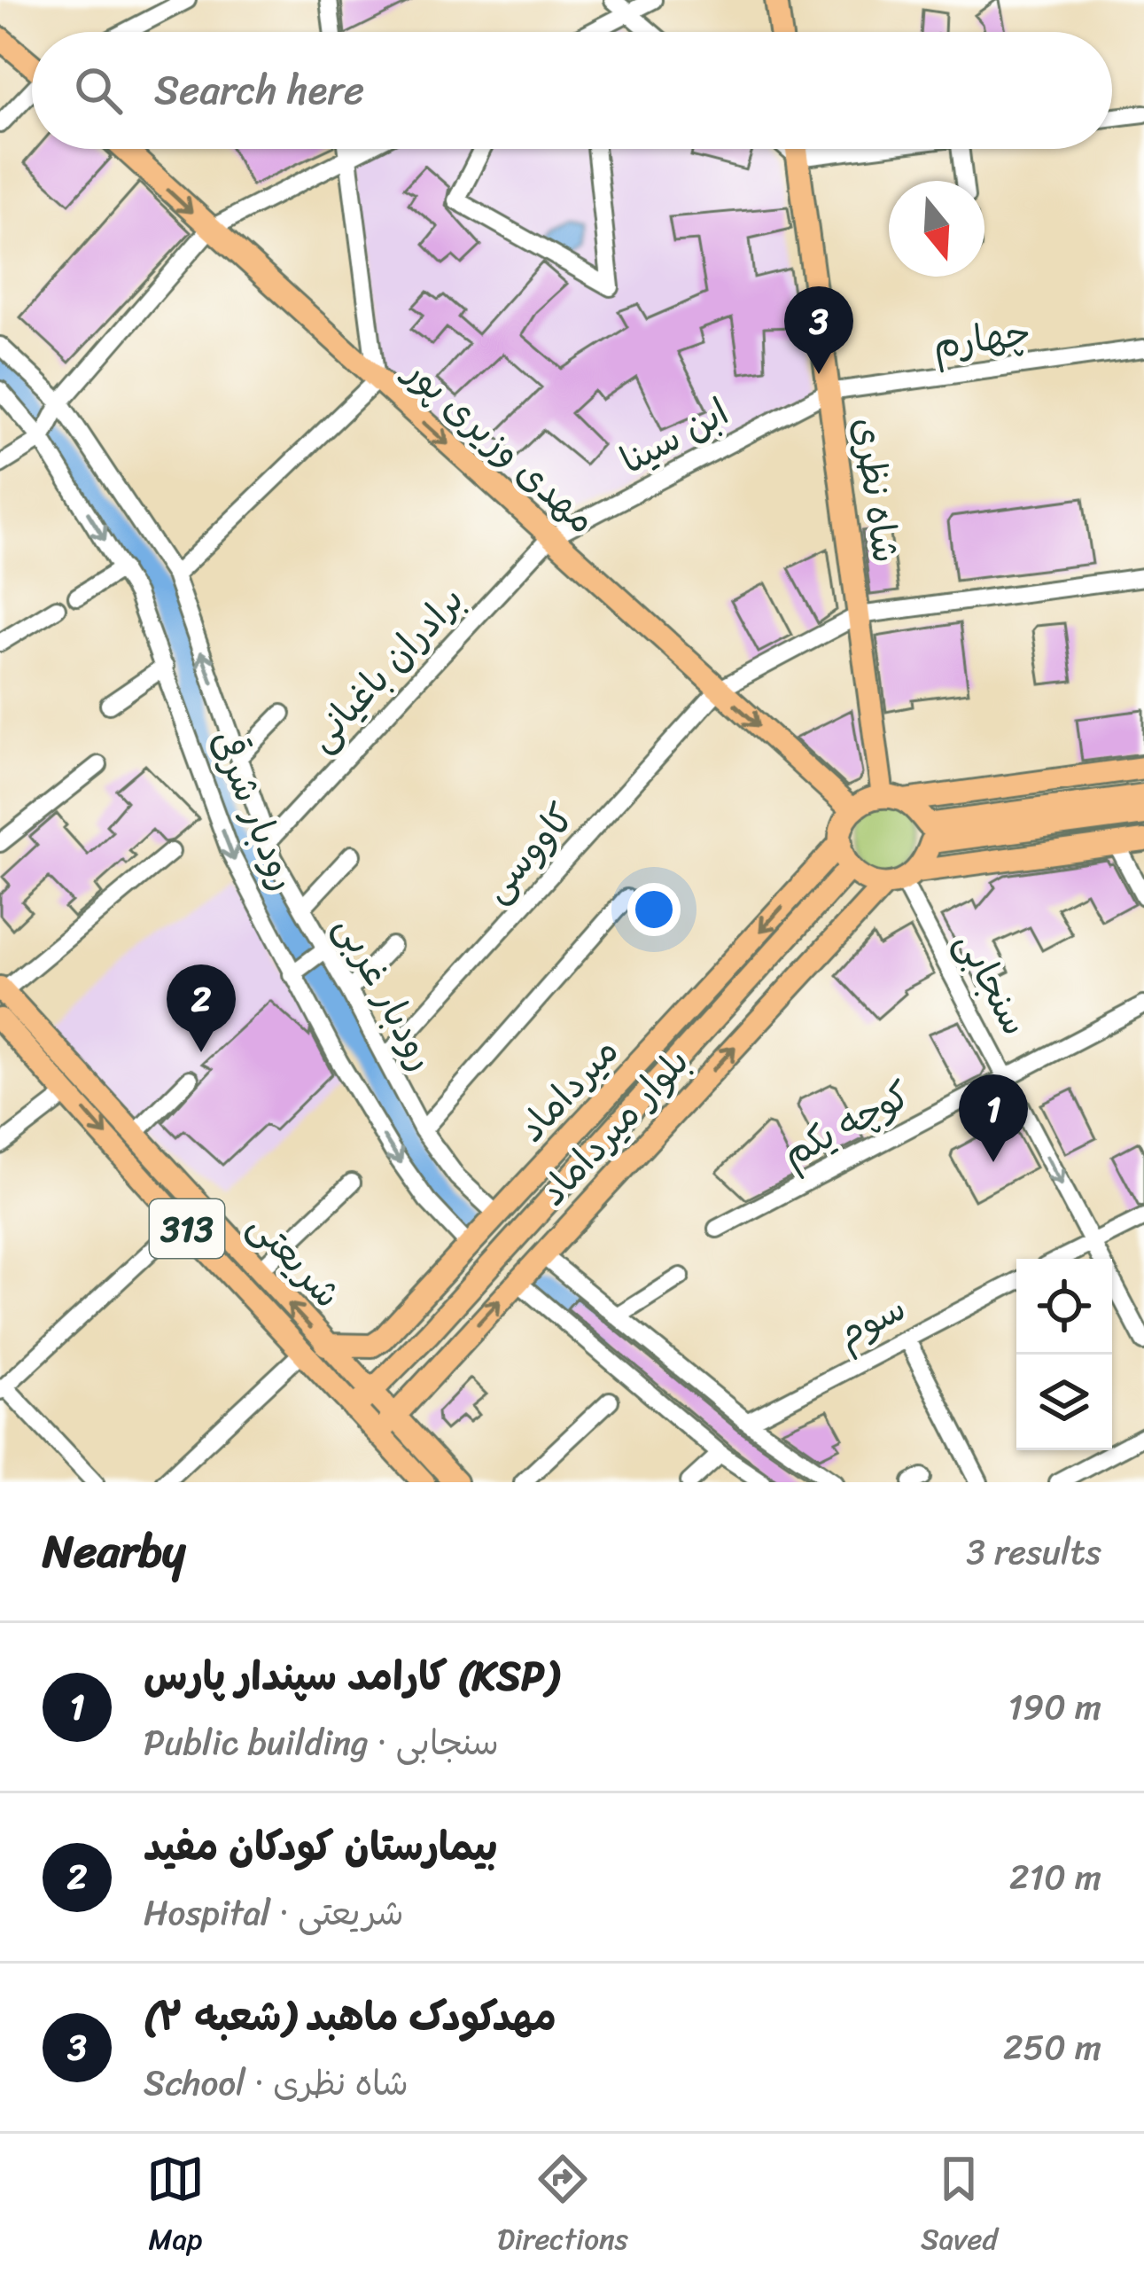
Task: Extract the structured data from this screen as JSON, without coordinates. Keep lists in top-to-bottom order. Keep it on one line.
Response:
{"streets":{"main road":["مهدی وزیری پور","شاه نظری","میرداماد","بلوار میرداماد","313","شریعتی"],"street":["چهارم","ابن سینا","برادران باغیانی","رودبار شرقی","کاووسی","سنجابی","رودبار غربی","کوچه یکم","سوم"]},"crossings":[["چهارم","ابن سینا"],["چهارم","شاه نظری"],["ابن سینا","مهدی وزیری پور"],["ابن سینا","شاه نظری"],["ابن سینا","برادران باغیانی"],["مهدی وزیری پور","شاه نظری"],["مهدی وزیری پور","برادران باغیانی"],["مهدی وزیری پور","کاووسی"],["مهدی وزیری پور","سنجابی"],["مهدی وزیری پور","میرداماد"],["مهدی وزیری پور","بلوار میرداماد"],["شاه نظری","کاووسی"],["شاه نظری","سنجابی"],["شاه نظری","میرداماد"],["شاه نظری","بلوار میرداماد"],["برادران باغیانی","رودبار غربی"],["رودبار شرقی","میرداماد"],["کاووسی","رودبار غربی"],["سنجابی","میرداماد"],["سنجابی","کوچه یکم"],["سنجابی","بلوار میرداماد"],["رودبار غربی","میرداماد"],["میرداماد","بلوار میرداماد"],["میرداماد","شریعتی"],["بلوار میرداماد","شریعتی"]],"one_way":["مهدی وزیری پور","رودبار شرقی","سنجابی","میرداماد"],"north":"bottom","page":{"search":"Search here","pins":["3","2","1"],"heading":["Nearby","3 results"],"list":[{"mark":"1","name":"کارامد سپندار پارس (KSP)","note":"Public building · سنجابی","value":"190 m"},{"mark":"2","name":"بیمارستان کودکان مفید","note":"Hospital · شریعتی","value":"210 m"},{"mark":"3","name":"مهدکودک ماهبد (شعبه ۲)","note":"School · شاه نظری","value":"250 m"}],"nav":["Map","Directions","Saved"]}}
